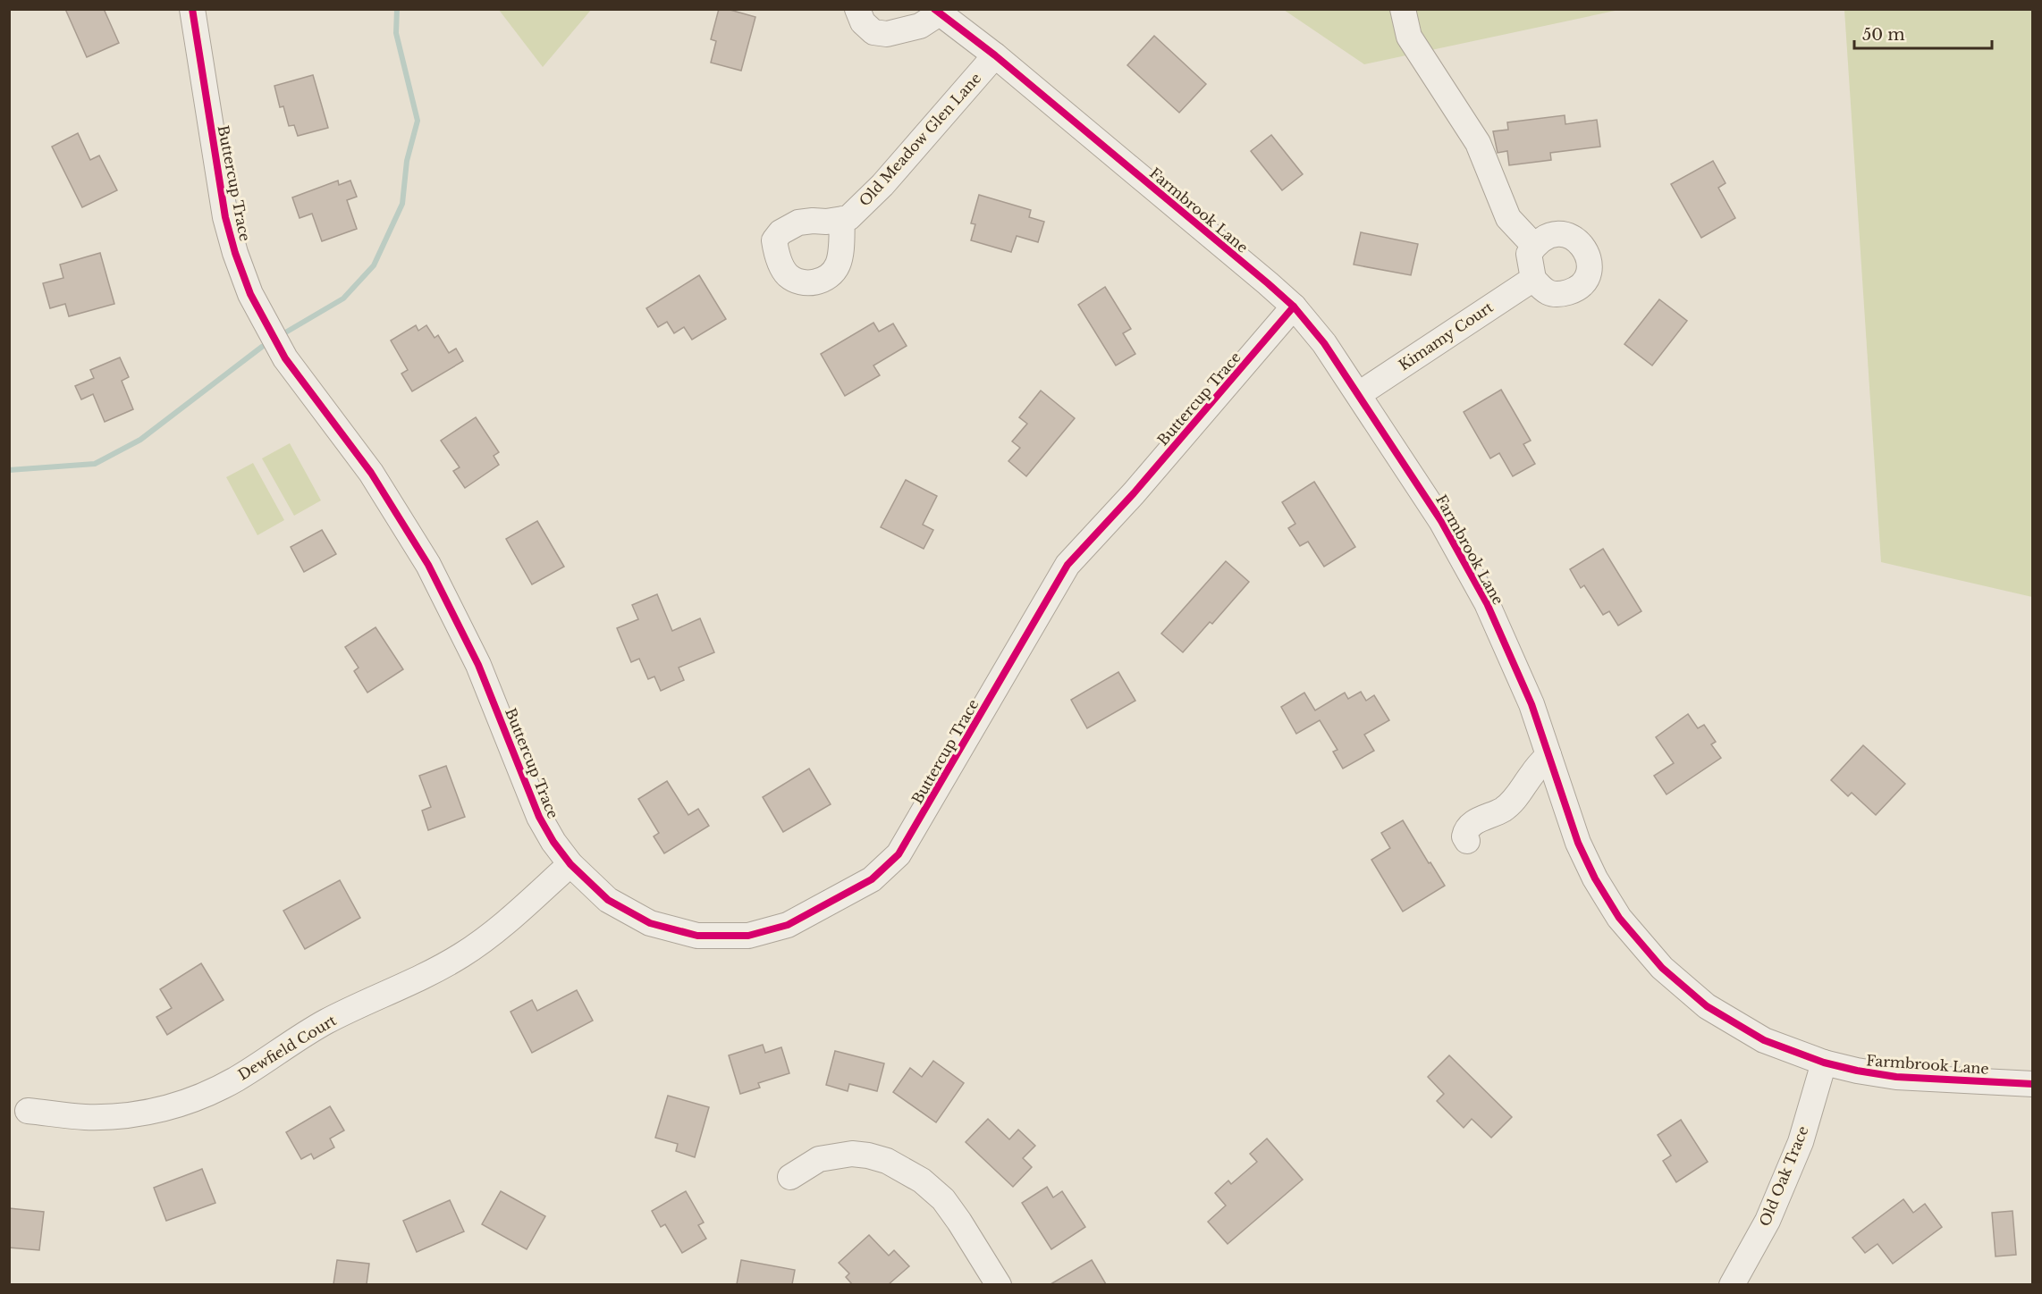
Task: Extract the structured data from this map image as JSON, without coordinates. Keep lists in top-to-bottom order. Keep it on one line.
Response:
{"streets":{"street":["Old Meadow Glen Lane","Buttercup Trace","Farmbrook Lane","Kimamy Court","Dewfield Court","Old Oak Trace"]},"crossings":[["Old Meadow Glen Lane","Farmbrook Lane"],["Buttercup Trace","Farmbrook Lane"],["Buttercup Trace","Dewfield Court"],["Farmbrook Lane","Kimamy Court"],["Farmbrook Lane","Old Oak Trace"]],"scale_bar":"50 m"}
